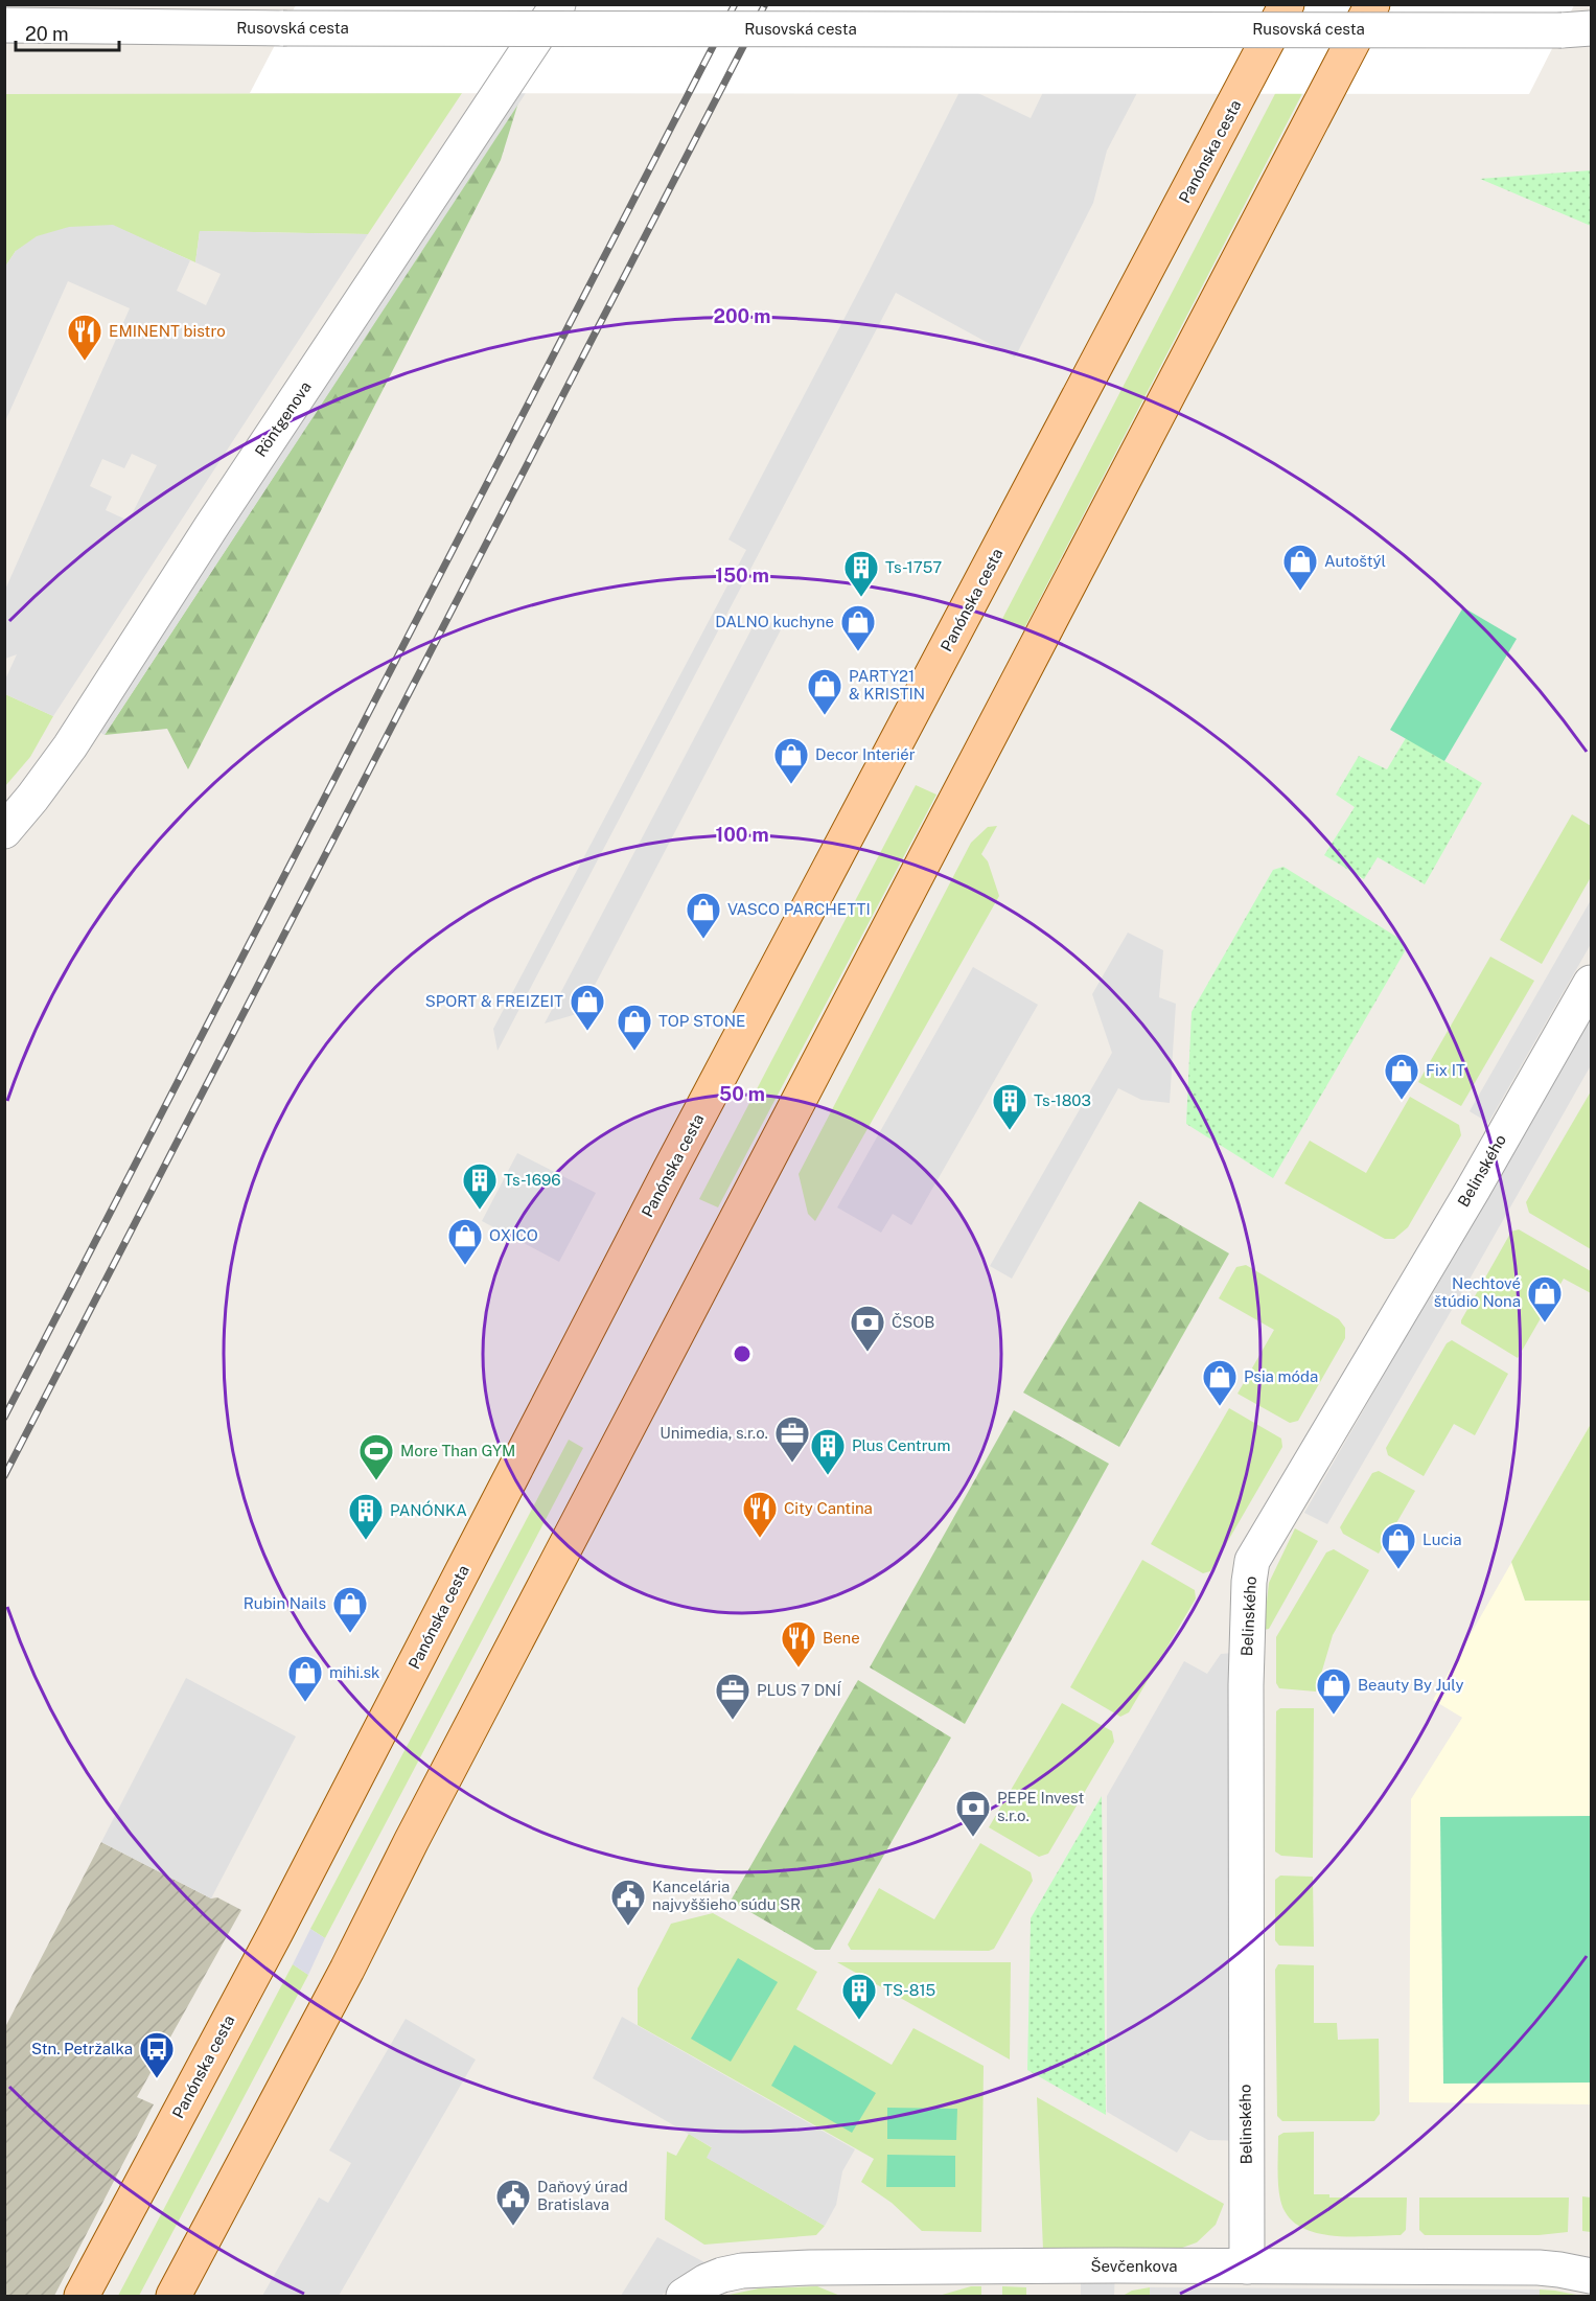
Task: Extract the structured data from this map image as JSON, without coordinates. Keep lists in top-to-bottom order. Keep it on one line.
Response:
{"streets":{"main road":["Panónska cesta"],"street":["Rusovská cesta","Röntgenova","Belinského","Ševčenkova"]},"crossings":[["Belinského","Ševčenkova"]],"places":{"restaurant":["EMINENT bistro","City Cantina","Bene"],"shop":["Autoštýl","DALNO kuchyne","PARTY21 & KRISTIN","Decor Interiér","VASCO PARCHETTI","SPORT & FREIZEIT","TOP STONE","Fix IT","OXICO","Nechtové štúdio Nona","Psia móda","Lucia","Rubin Nails","mihi.sk","Beauty By July"],"building":["Ts-1757","Ts-1803","Ts-1696","Plus Centrum","PANÓNKA","TS-815"],"bank":["ČSOB","PEPE Invest s.r.o."],"office":["Unimedia, s.r.o.","PLUS 7 DNÍ"],"sports":["More Than GYM"],"public building":["Kancelária najvyššieho súdu SR","Daňový úrad Bratislava"],"bus stop":["Stn. Petržalka"]},"scale_bar":"20 m","rings":["200 m","150 m","100 m","50 m"]}
